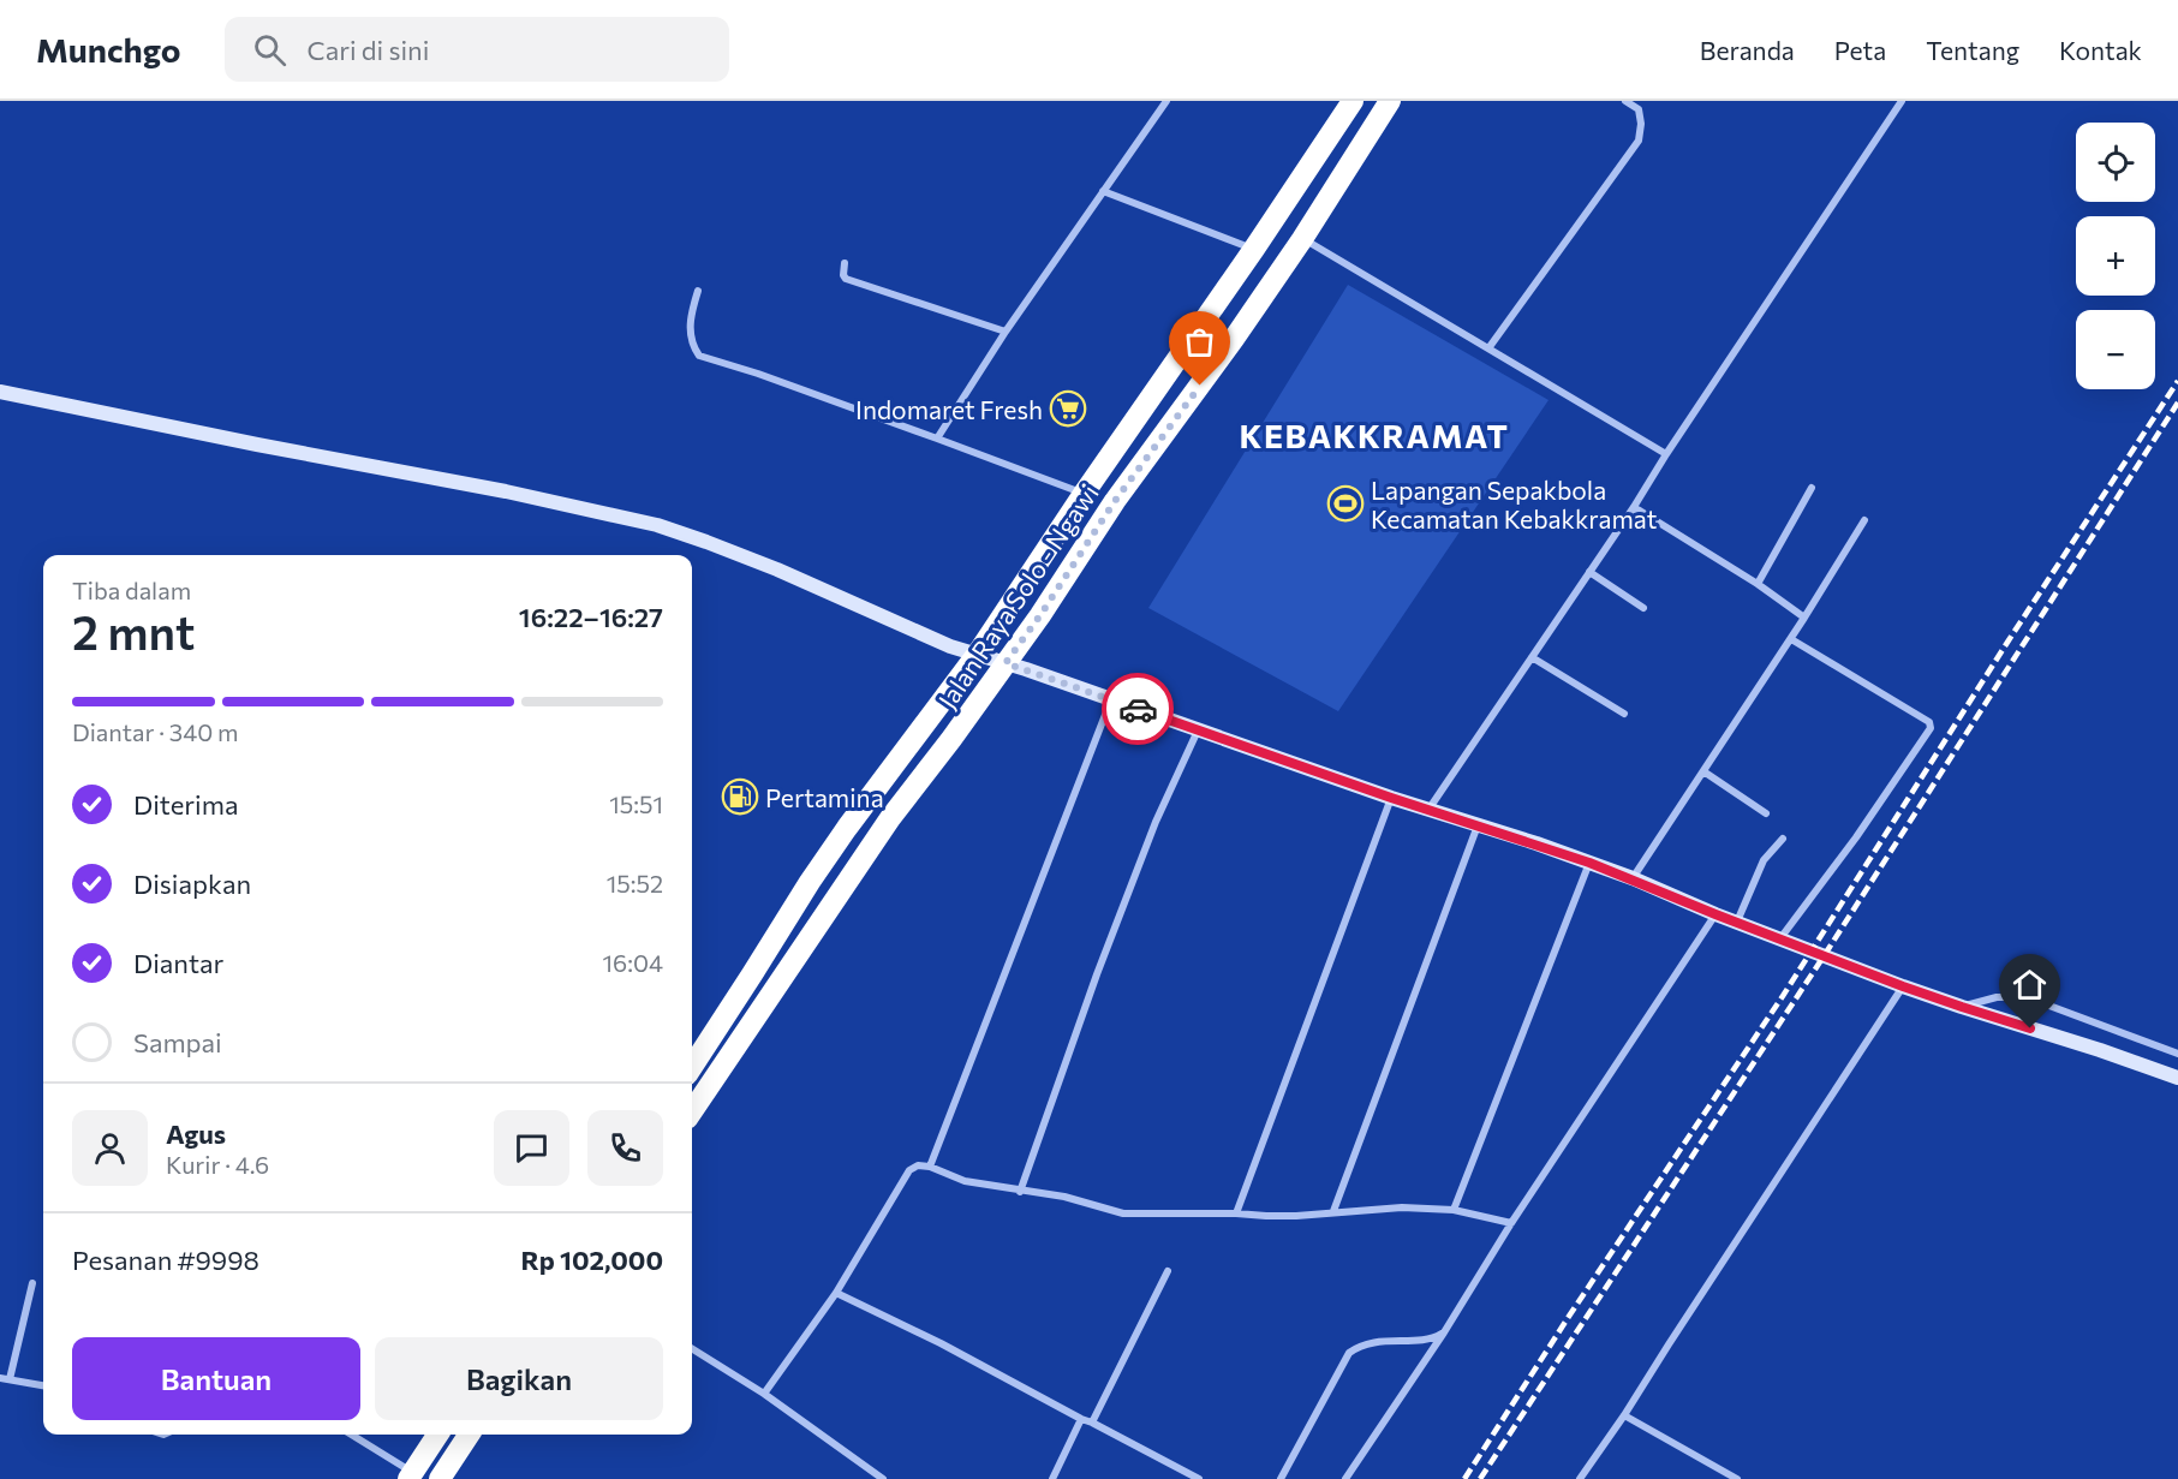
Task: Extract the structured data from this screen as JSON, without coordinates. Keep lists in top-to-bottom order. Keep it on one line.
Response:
{"streets":{"highway":["Jalan Raya Solo - Ngawi"]},"districts":["KEBAKKRAMAT"],"places":{"supermarket":["Indomaret Fresh"],"sports":["Lapangan Sepakbola Kecamatan Kebakkramat"],"fuel station":["Pertamina"]},"page":{"header":"Munchgo","search":"Cari di sini","nav":["Beranda","Peta","Tentang","Kontak"],"map_buttons":["+","−"],"heading":["2 mnt","Tiba dalam","16:22–16:27"],"panel":["Agus","Kurir · 4.6","Pesanan #9998","Rp 102,000"],"bar":"Diantar · 340 m","list":[["Diterima","15:51"],["Disiapkan","15:52"],["Diantar","16:04"],"Sampai"],"buttons":["Bantuan","Bagikan"]}}
